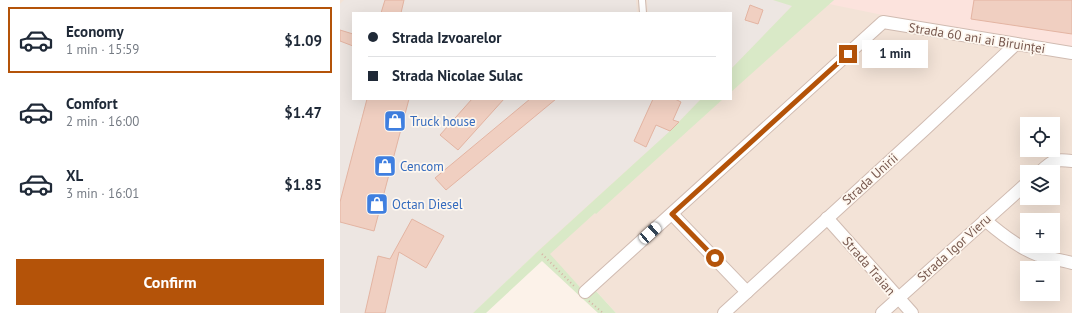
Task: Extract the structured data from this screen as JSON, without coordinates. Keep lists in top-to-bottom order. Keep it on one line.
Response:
{"streets":{"street":["Strada 60 ani ai Biruinței","Strada Unirii","Strada Igor Vieru","Strada Traian"]},"crossings":[["Strada 60 ani ai Biruinței","Strada Unirii"],["Strada Unirii","Strada Traian"],["Strada Igor Vieru","Strada Traian"]],"places":{"shop":["Truck house","Cencom","Octan Diesel"]},"page":{"list":[{"name":"Economy","note":"1 min · 15:59","value":"$1.09"},{"name":"Comfort","note":"2 min · 16:00","value":"$1.47"},{"name":"XL","note":"3 min · 16:01","value":"$1.85"}],"banner":["Strada Izvoarelor","Strada Nicolae Sulac"],"bubble":"1 min","map_buttons":["+","−"],"buttons":"Confirm"}}
